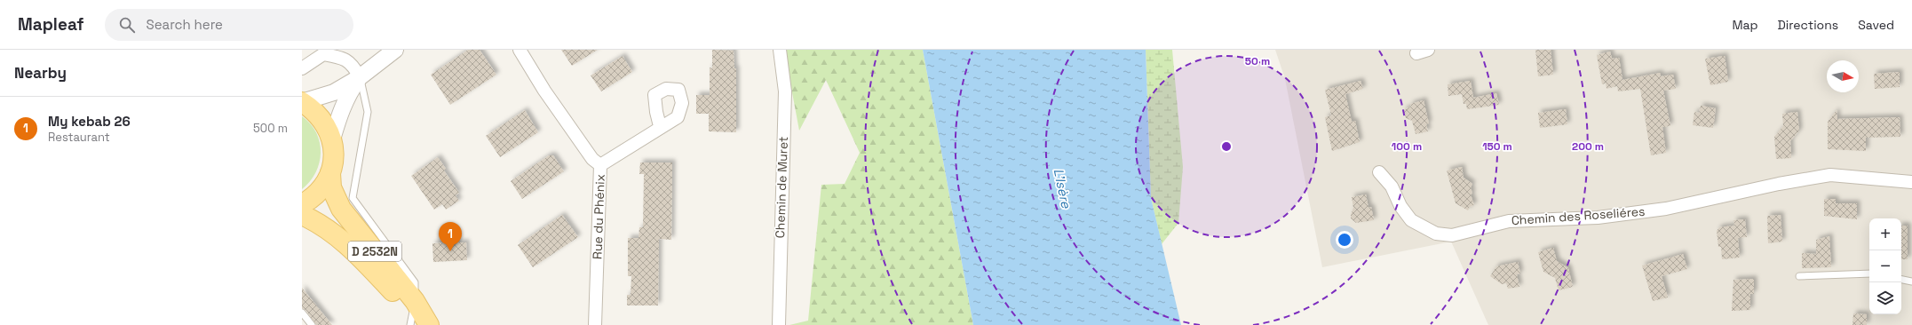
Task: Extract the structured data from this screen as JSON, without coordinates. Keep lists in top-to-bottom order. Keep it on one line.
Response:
{"streets":{"main road":["D 2532N"],"street":["Chemin de Muret","Chemin des Roseliéres","Rue du Phénix"]},"water":["L'Isère"],"north":"right","page":{"header":"Mapleaf","search":"Search here","nav":["Map","Directions","Saved"],"heading":"Nearby","list":[{"mark":"1","name":"My kebab 26","note":"Restaurant","value":"500 m"}],"map_buttons":["+","−"],"pins":"1"},"rings":["50 m","100 m","150 m","200 m"]}
